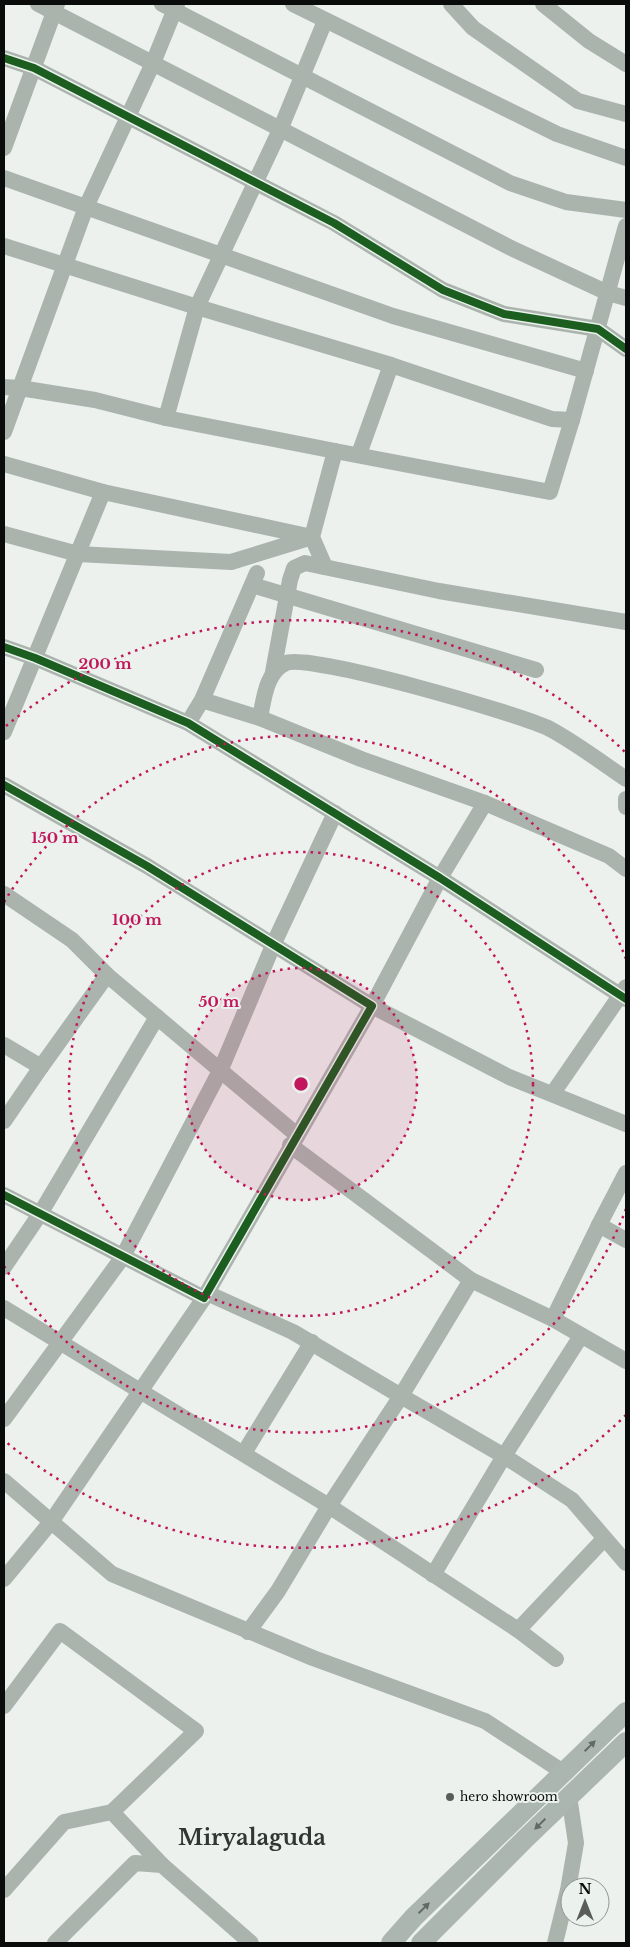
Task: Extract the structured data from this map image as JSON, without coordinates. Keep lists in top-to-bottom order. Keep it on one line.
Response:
{"districts":["Miryalaguda"],"places":["hero showroom"],"north":"top","rings":["200 m","150 m","100 m","50 m"]}
